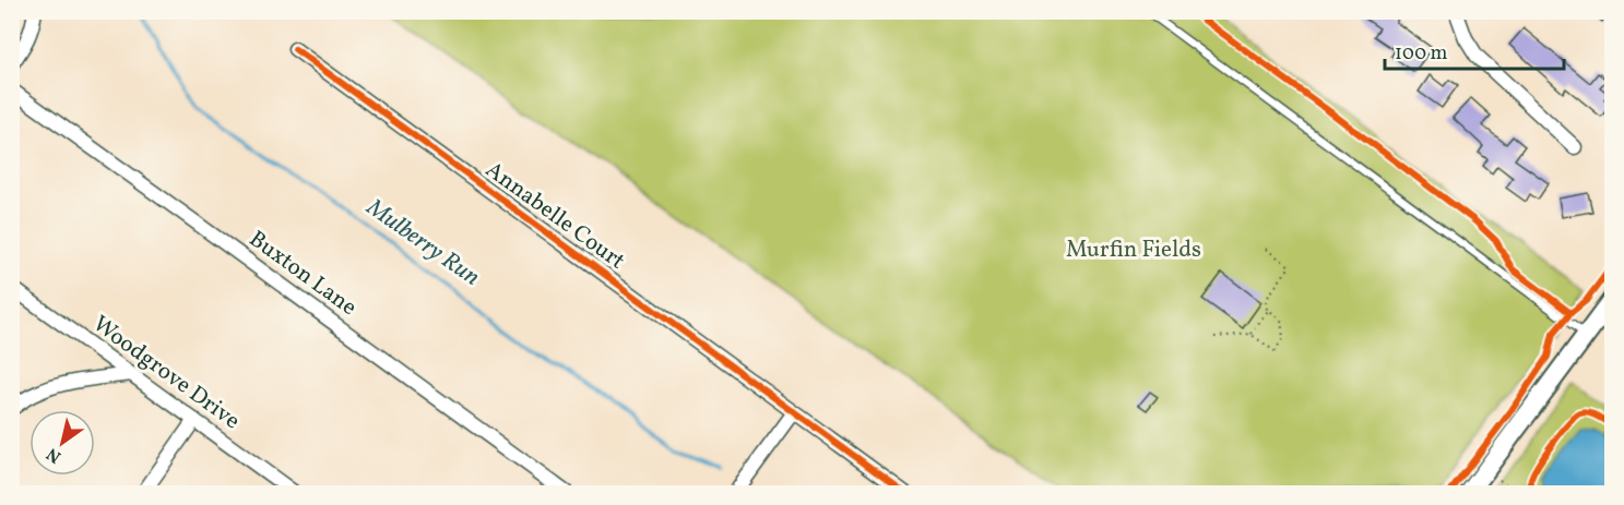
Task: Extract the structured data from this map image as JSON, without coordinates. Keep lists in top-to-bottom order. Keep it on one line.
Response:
{"streets":{"street":["Annabelle Court","Buxton Lane","Woodgrove Drive"]},"water":["Mulberry Run"],"parks":["Murfin Fields"],"scale_bar":"100 m","north":"bottom left"}
